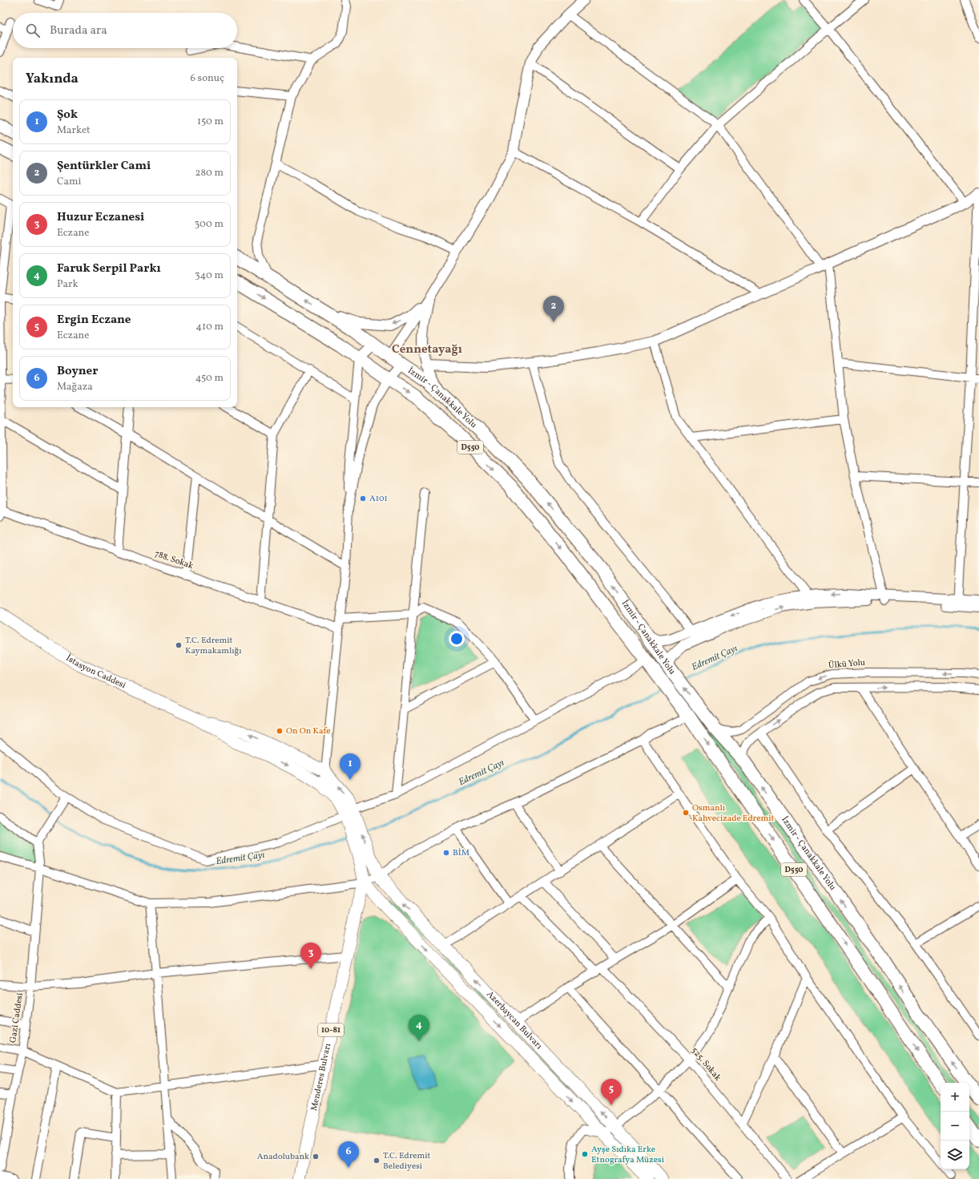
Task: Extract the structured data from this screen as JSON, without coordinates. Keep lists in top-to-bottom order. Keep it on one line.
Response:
{"streets":{"highway":["İzmir - Çanakkale Yolu","D550"],"main road":["İstasyon Caddesi","Azerbaycan Bulvarı","10-81","Menderes Bulvarı"],"street":["788. Sokak","Ülkü Yolu","Gazi Caddesi","525. Sokak"]},"crossings":[["İzmir - Çanakkale Yolu","Ülkü Yolu"],["Azerbaycan Bulvarı","Menderes Bulvarı"]],"districts":["Cennetayağı"],"water":["Edremit Çayı"],"places":["A101","T.C. Edremit Kaymakamlığı","On On Kafe","Osmanlı Kahvecizade Edremit","BİM","Ayşe Sıdıka Erke Etnografya Müzesi","Anadolubank","T.C. Edremit Belediyesi"],"page":{"search":"Burada ara","heading":["Yakında","6 sonuç"],"list":[{"mark":"1","name":"Şok","note":"Market","value":"150 m"},{"mark":"2","name":"Şentürkler Cami","note":"Cami","value":"280 m"},{"mark":"3","name":"Huzur Eczanesi","note":"Eczane","value":"300 m"},{"mark":"4","name":"Faruk Serpil Parkı","note":"Park","value":"340 m"},{"mark":"5","name":"Ergin Eczane","note":"Eczane","value":"410 m"},{"mark":"6","name":"Boyner","note":"Mağaza","value":"450 m"}],"pins":["2","1","3","4","5","6"],"map_buttons":["+","−"]}}
